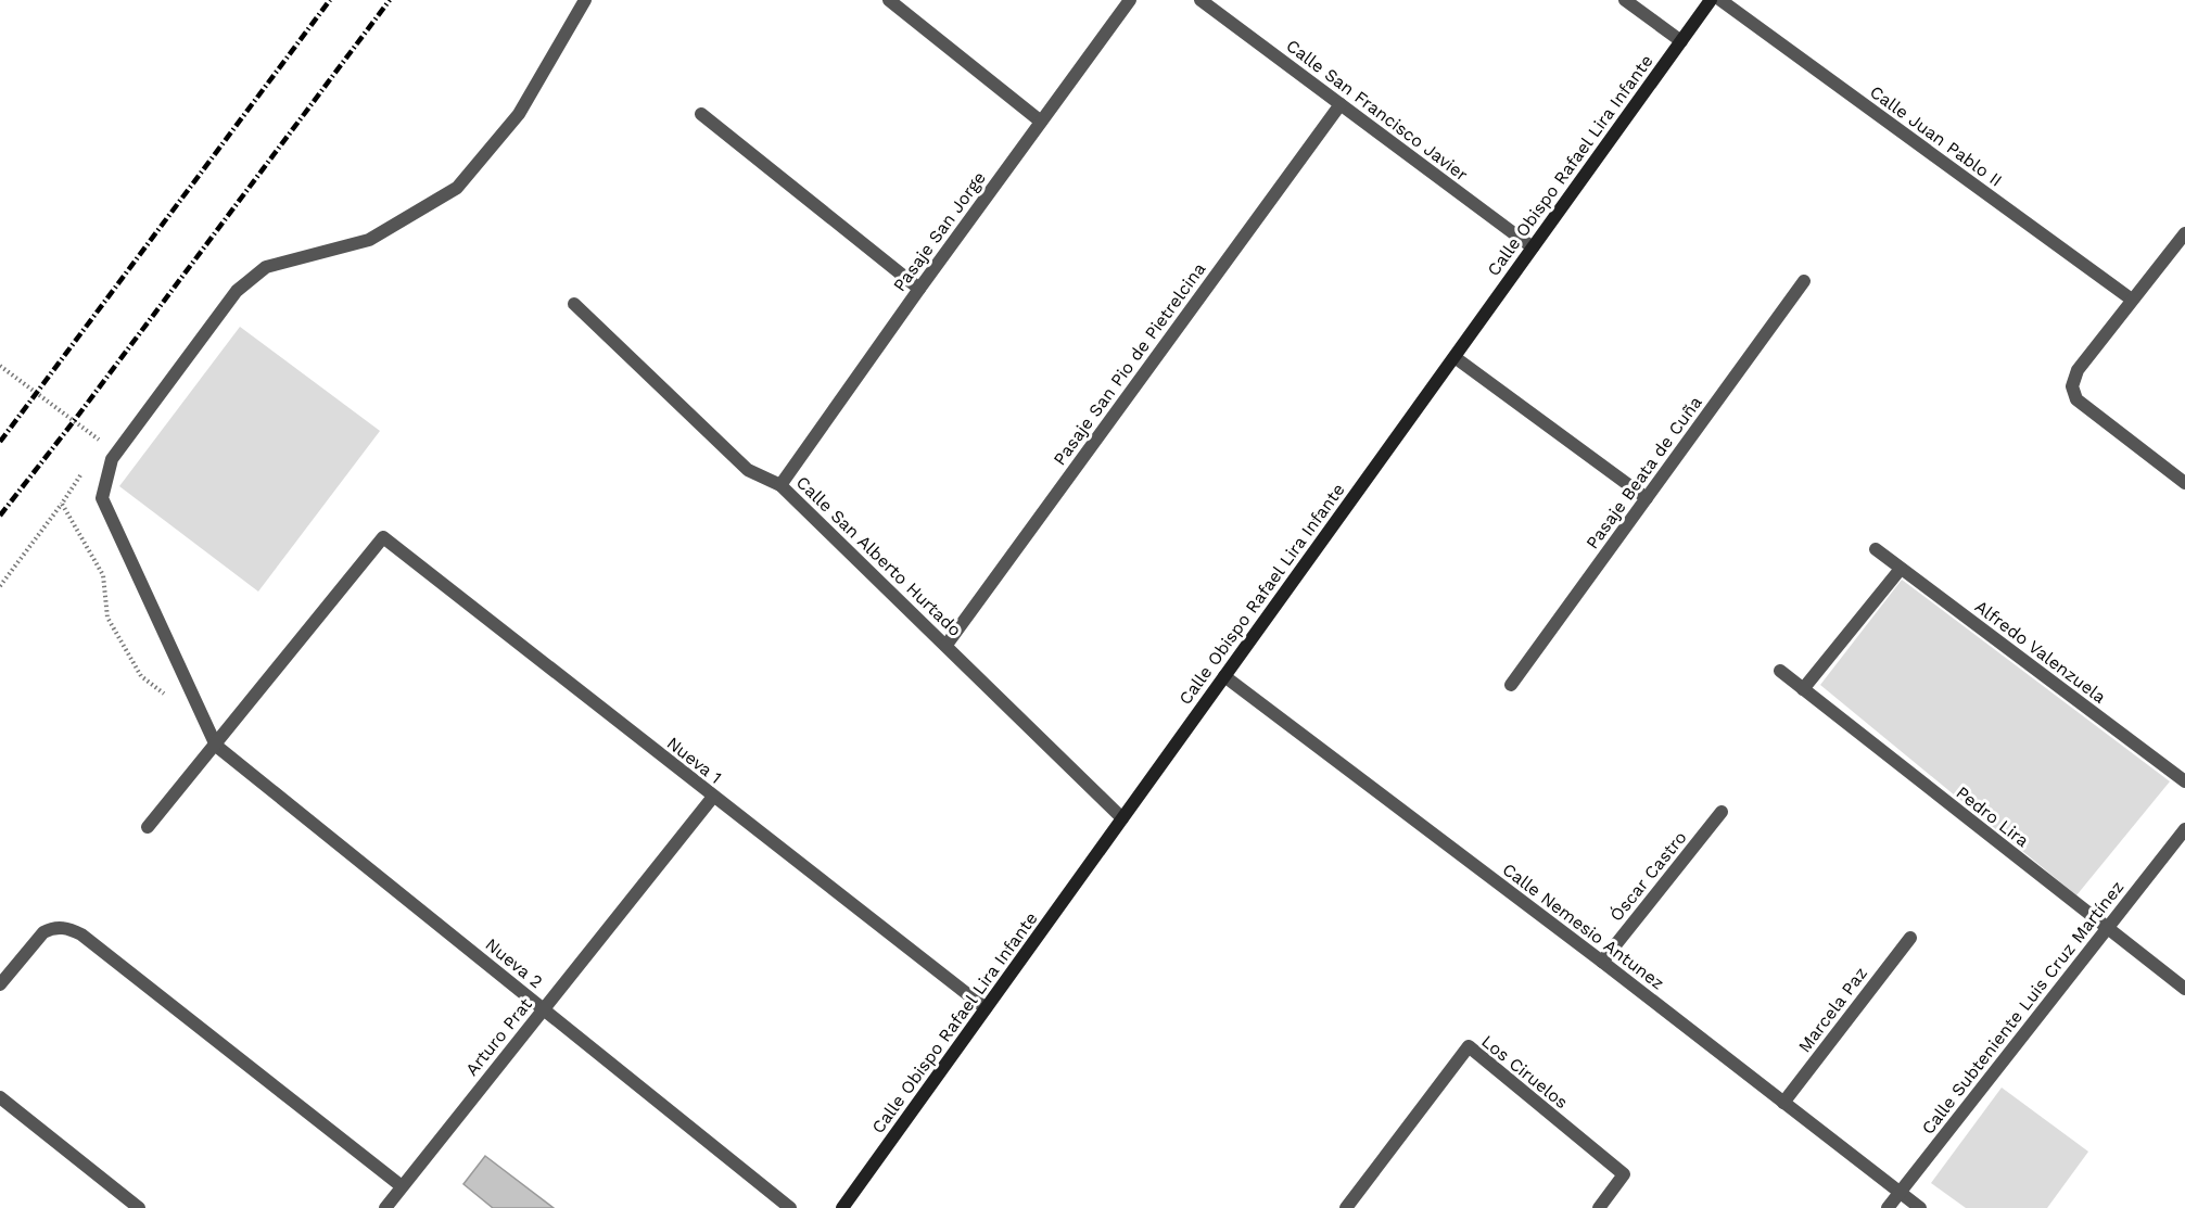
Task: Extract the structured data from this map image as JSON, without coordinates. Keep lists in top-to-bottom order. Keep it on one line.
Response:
{"streets":{"street":["Calle San Francisco Javier","Calle Juan Pablo II","Calle Obispo Rafael Lira Infante","Pasaje San Jorge","Pasaje San Pio de Pietrelcina","Pasaje Beata de Cuña","Calle San Alberto Hurtado","Alfredo Valenzuela","Nueva 1","Pedro Lira","Óscar Castro","Calle Nemesio Antunez","Nueva 2","Calle Subteniente Luis Cruz Martínez","Marcela Paz","Arturo Prat","Los Ciruelos"]},"crossings":[["Calle San Francisco Javier","Calle Obispo Rafael Lira Infante"],["Calle San Francisco Javier","Pasaje San Pio de Pietrelcina"],["Calle Obispo Rafael Lira Infante","Calle San Alberto Hurtado"],["Calle Obispo Rafael Lira Infante","Nueva 1"],["Calle Obispo Rafael Lira Infante","Calle Nemesio Antunez"],["Pasaje San Jorge","Calle San Alberto Hurtado"],["Pasaje San Pio de Pietrelcina","Calle San Alberto Hurtado"],["Nueva 1","Nueva 2"],["Nueva 1","Arturo Prat"],["Pedro Lira","Calle Subteniente Luis Cruz Martínez"],["Óscar Castro","Calle Nemesio Antunez"],["Calle Nemesio Antunez","Calle Subteniente Luis Cruz Martínez"],["Calle Nemesio Antunez","Marcela Paz"],["Nueva 2","Arturo Prat"]]}
